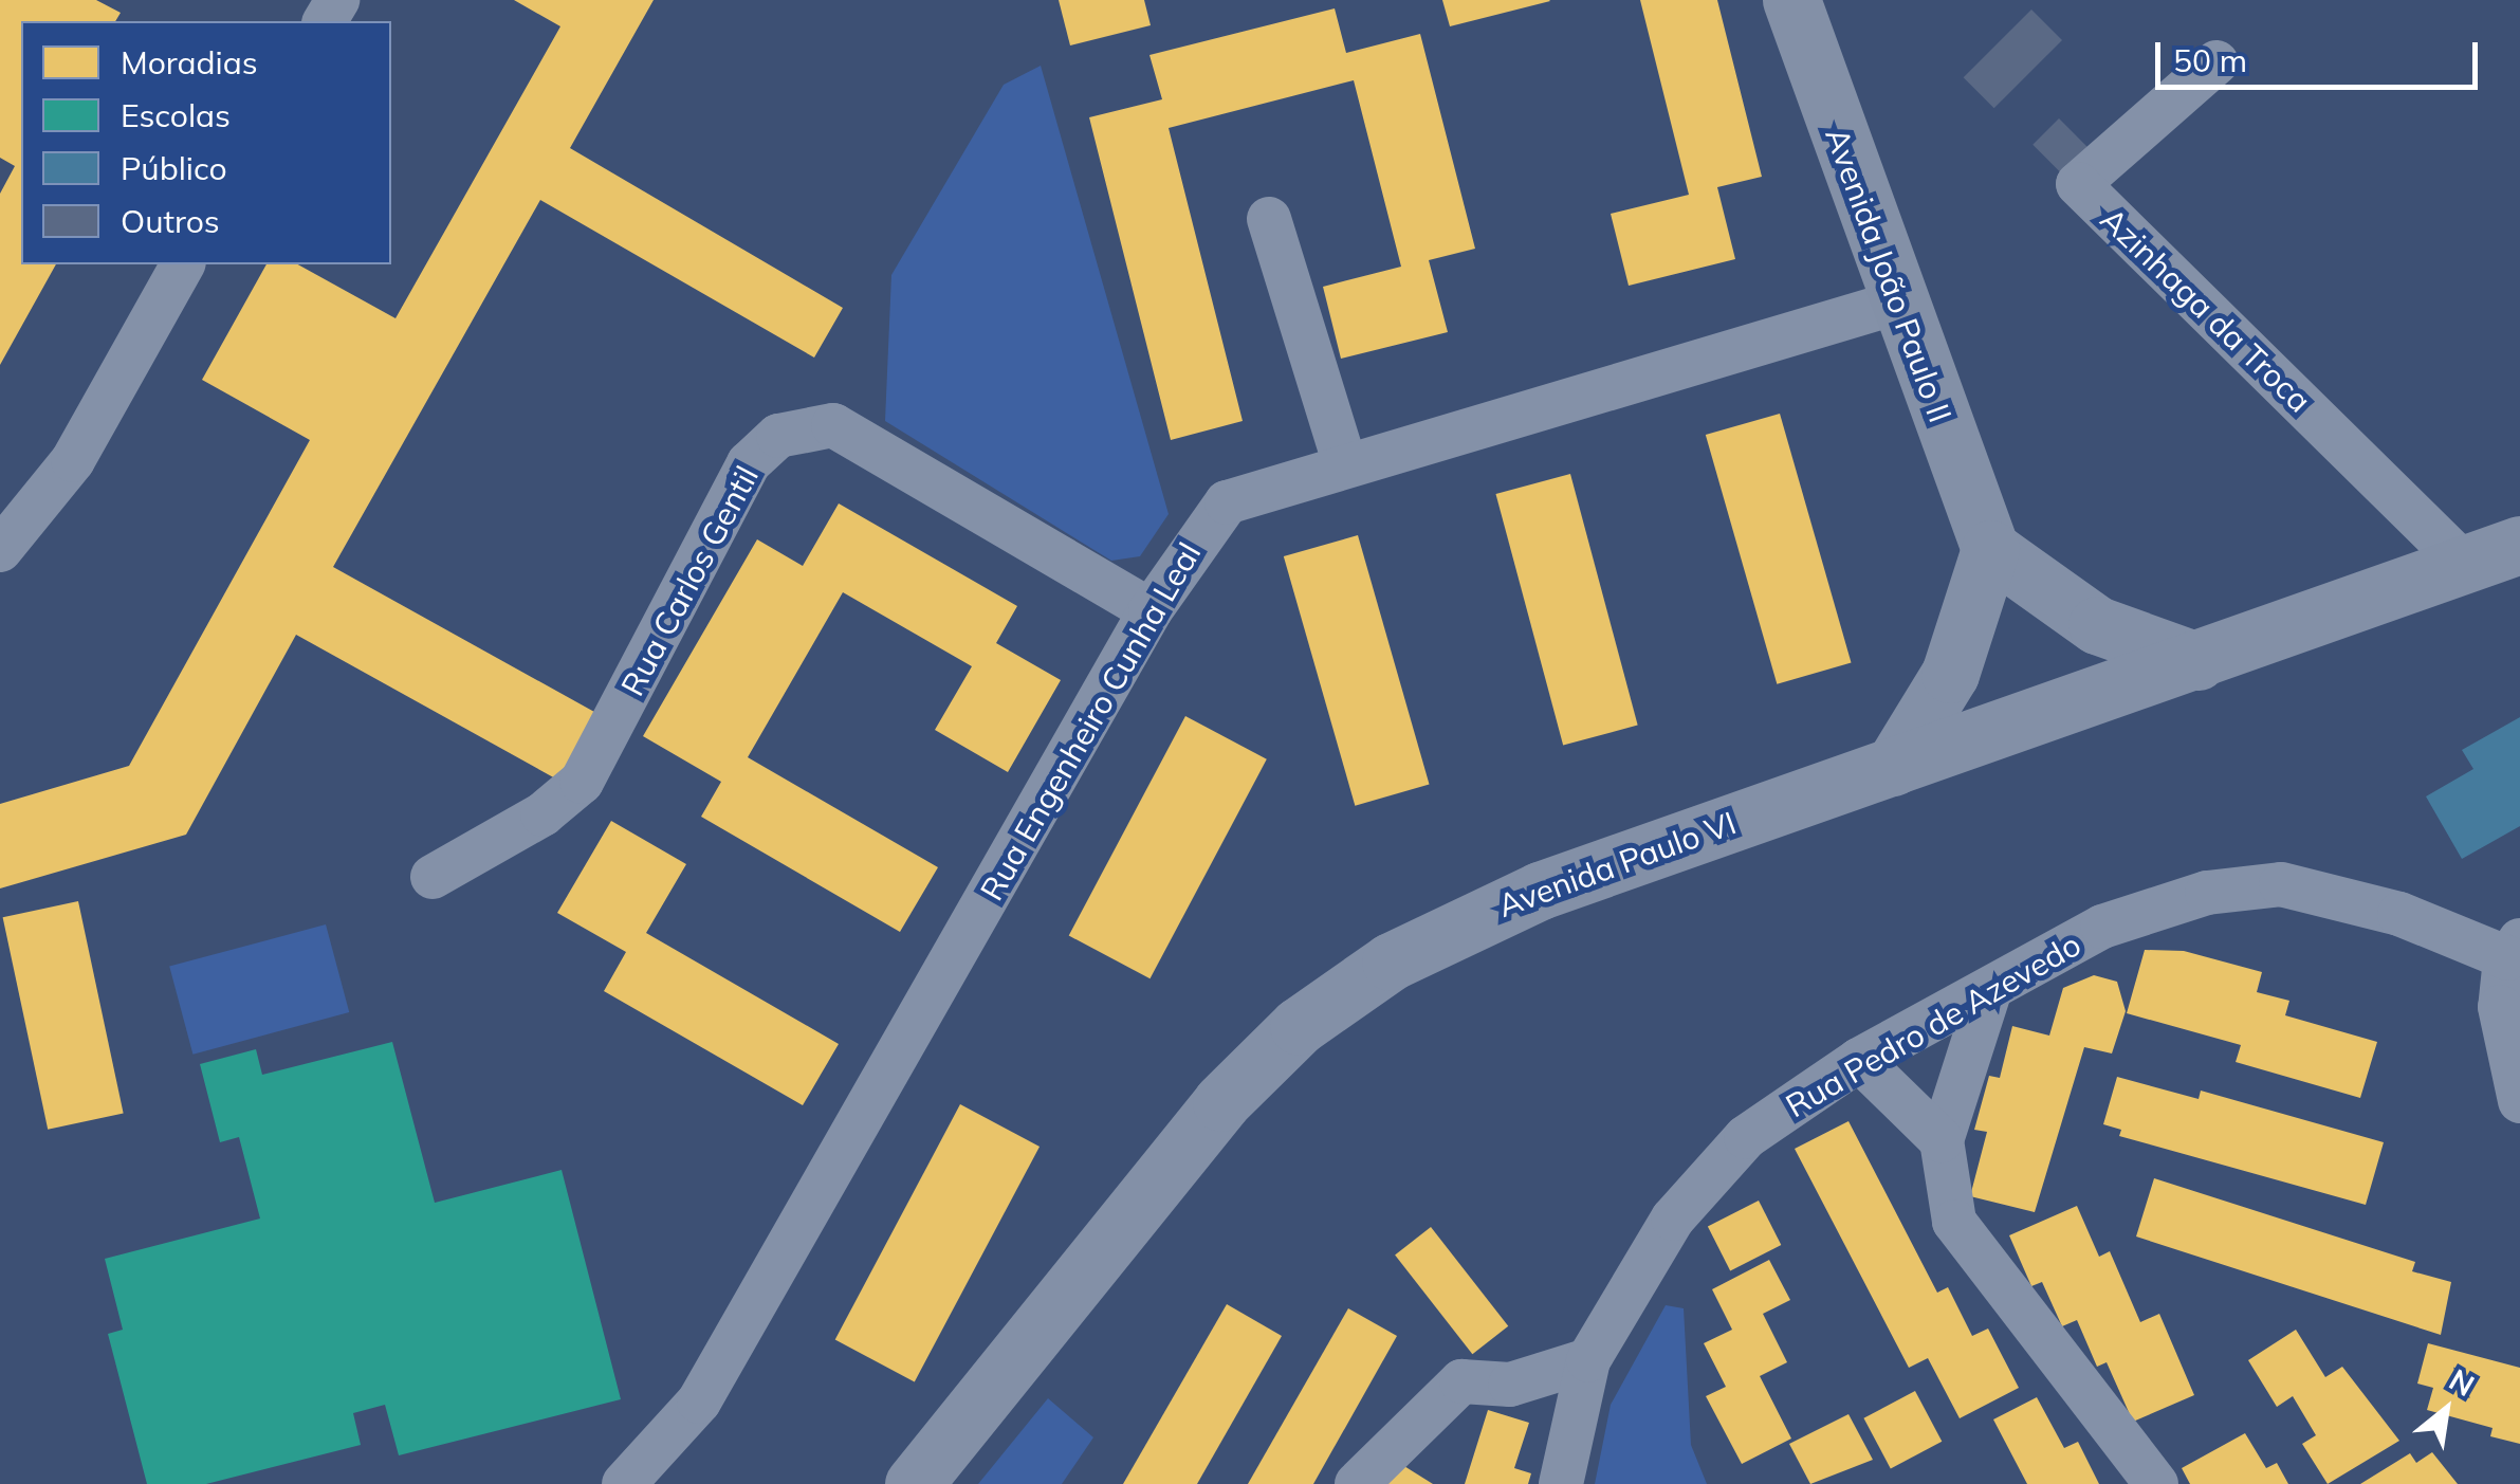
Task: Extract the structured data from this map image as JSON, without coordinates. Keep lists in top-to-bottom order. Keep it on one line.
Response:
{"streets":{"main road":["Avenida João Paulo II","Avenida Paulo VI"],"street":["Azinhaga da Troca","Rua Carlos Gentil","Rua Engenheiro Cunha Leal","Rua Pedro de Azevedo"]},"crossings":[["Avenida João Paulo II","Rua Engenheiro Cunha Leal"],["Azinhaga da Troca","Avenida Paulo VI"],["Rua Carlos Gentil","Rua Engenheiro Cunha Leal"]],"legend":["Moradias","Escolas","Público","Outros"],"scale_bar":"50 m","north":"top right"}
